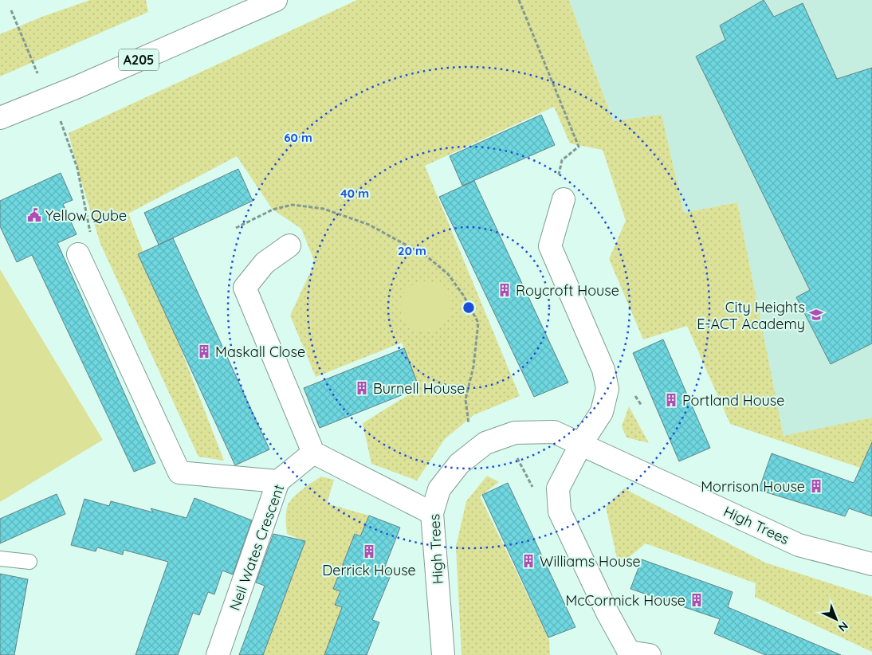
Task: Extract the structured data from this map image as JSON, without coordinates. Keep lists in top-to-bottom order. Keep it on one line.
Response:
{"streets":{"main road":["A205","High Trees","Neil Wates Crescent"]},"places":{"public building":["Yellow Qube"],"building":["Roycroft House","Maskall Close","Burnell House","Portland House","Morrison House","Derrick House","Williams House","McCormick House"],"school or university":["City Heights E-ACT Academy"]},"north":"bottom right","rings":["60 m","40 m","20 m"]}
